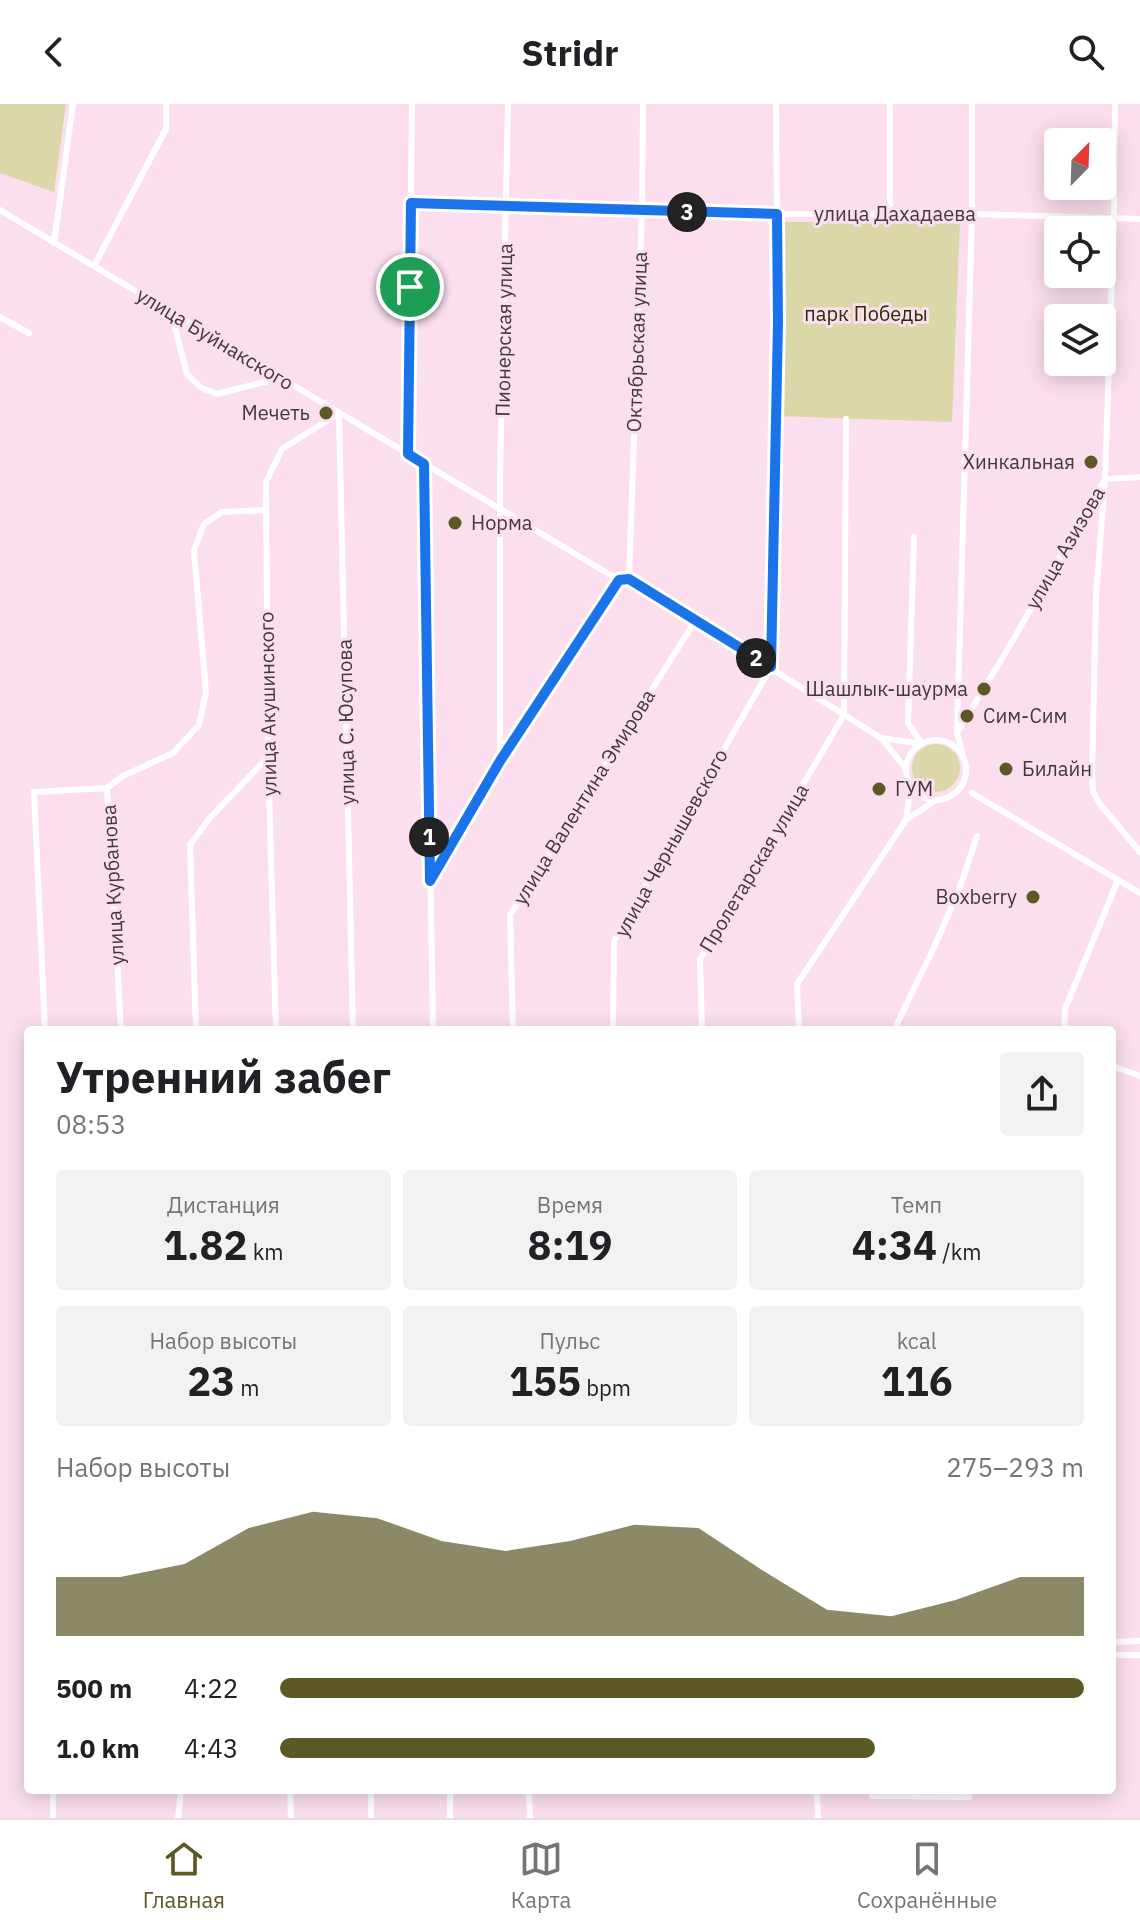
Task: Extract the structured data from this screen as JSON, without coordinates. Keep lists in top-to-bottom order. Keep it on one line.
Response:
{"streets":{"street":["улица Дахадаева","Пионерская улица","улица Буйнакского","Октябрьская улица","улица Азизова","улица Акушинского","улица С. Юсупова","улица Валентина Эмирова","улица Чернышевского","Пролетарская улица","улица Курбанова"]},"crossings":[["улица Дахадаева","Пионерская улица"],["улица Дахадаева","Октябрьская улица"],["Пионерская улица","улица Буйнакского"],["улица Буйнакского","улица Акушинского"],["улица Буйнакского","улица С. Юсупова"],["улица Акушинского","улица С. Юсупова"],["улица Акушинского","улица Курбанова"]],"parks":["парк Победы"],"places":["Мечеть","Хинкальная","Норма","Шашлык-шаурма","Сим-Сим","Билайн","ГУМ","Boxberry"],"north":"top right","page":{"header":"Stridr","pins":["3","2","1"],"heading":["Утренний забег","08:53"],"stats":[["Дистанция","1.82 km"],["Время","8:19"],["Темп","4:34 /km"],["Набор высоты","23 m"],["Пульс","155 bpm"],["kcal","116"]],"chart":["Набор высоты","275–293 m"],"list":[{"name":"500 m","note":"4:22"},{"name":"1.0 km","note":"4:43"}],"tabs":["Главная","Карта","Сохранённые"]}}
